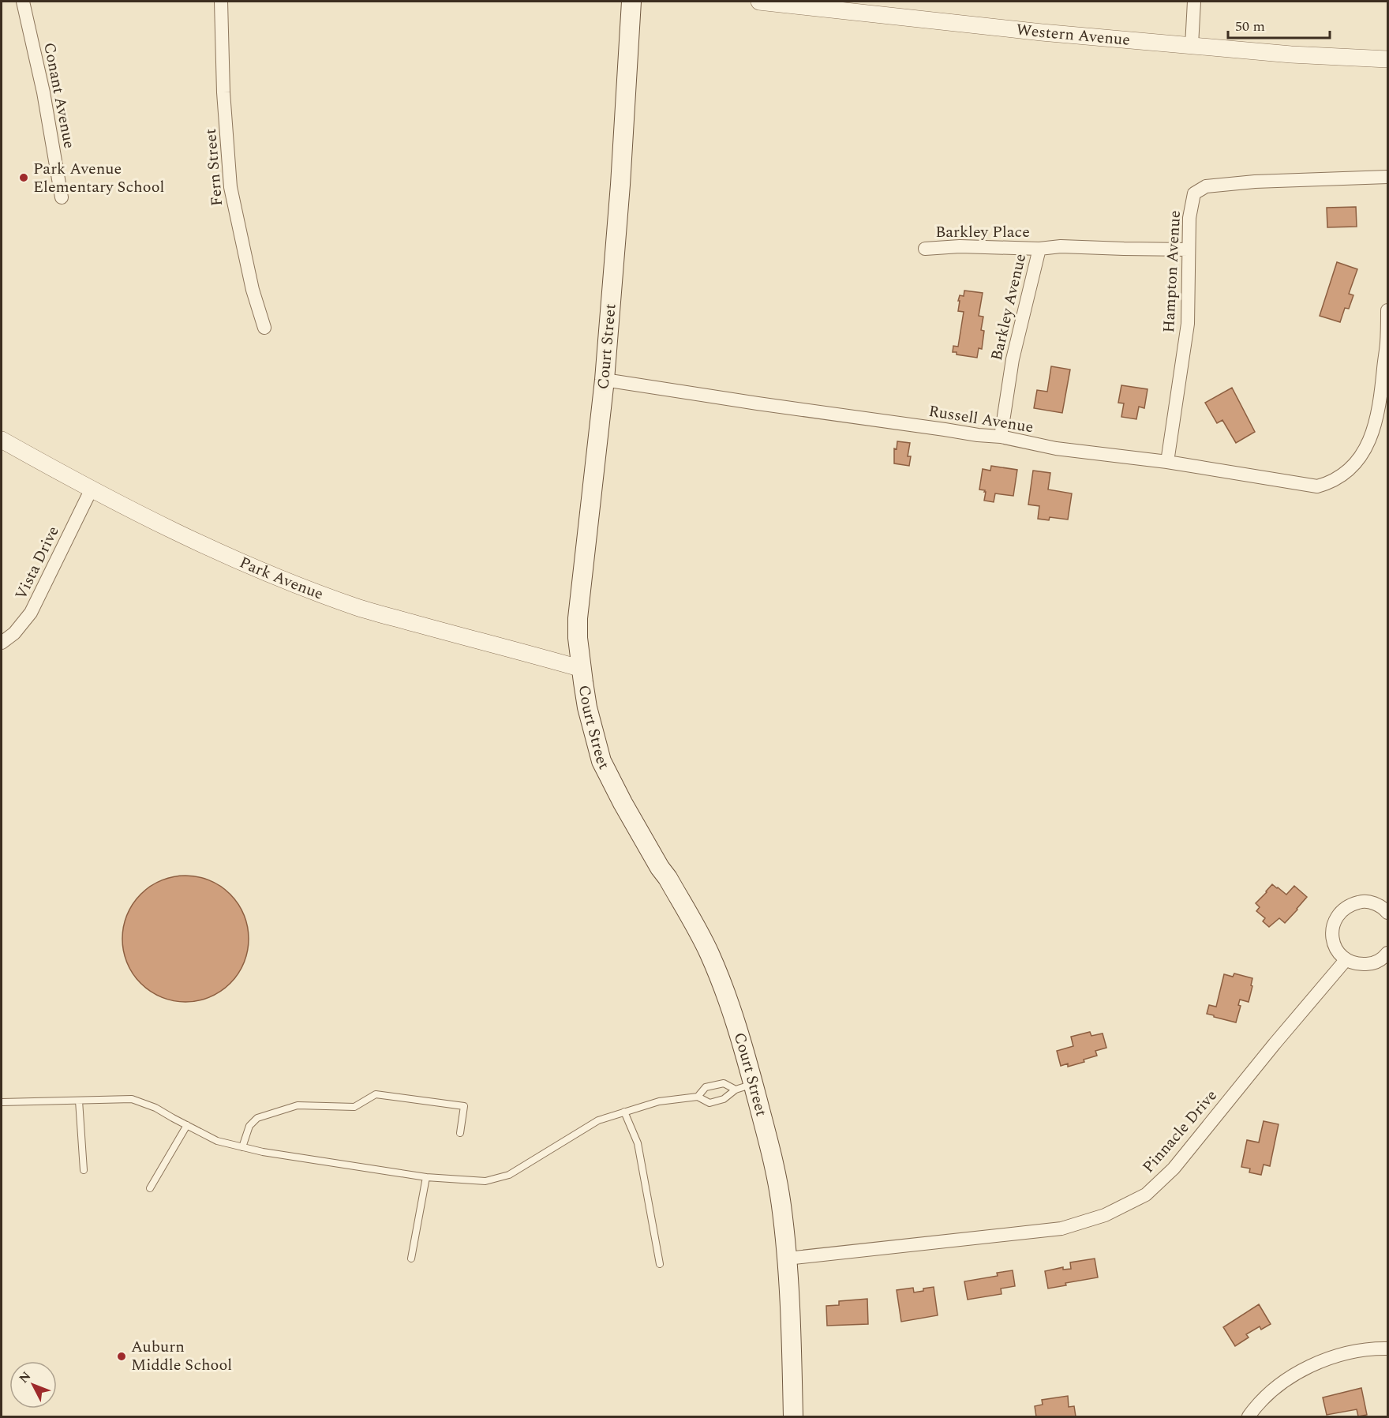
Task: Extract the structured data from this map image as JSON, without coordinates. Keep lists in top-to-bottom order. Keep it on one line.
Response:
{"streets":{"main road":["Court Street"],"street":["Western Avenue","Conant Avenue","Fern Street","Barkley Place","Hampton Avenue","Barkley Avenue","Russell Avenue","Vista Drive","Park Avenue","Pinnacle Drive"]},"crossings":[["Barkley Place","Barkley Avenue"],["Hampton Avenue","Barkley Avenue"],["Hampton Avenue","Russell Avenue"],["Barkley Avenue","Russell Avenue"],["Court Street","Russell Avenue"],["Court Street","Park Avenue"],["Court Street","Pinnacle Drive"],["Vista Drive","Park Avenue"]],"places":["Park Avenue Elementary School","Auburn Middle School"],"scale_bar":"50 m","north":"top left"}
